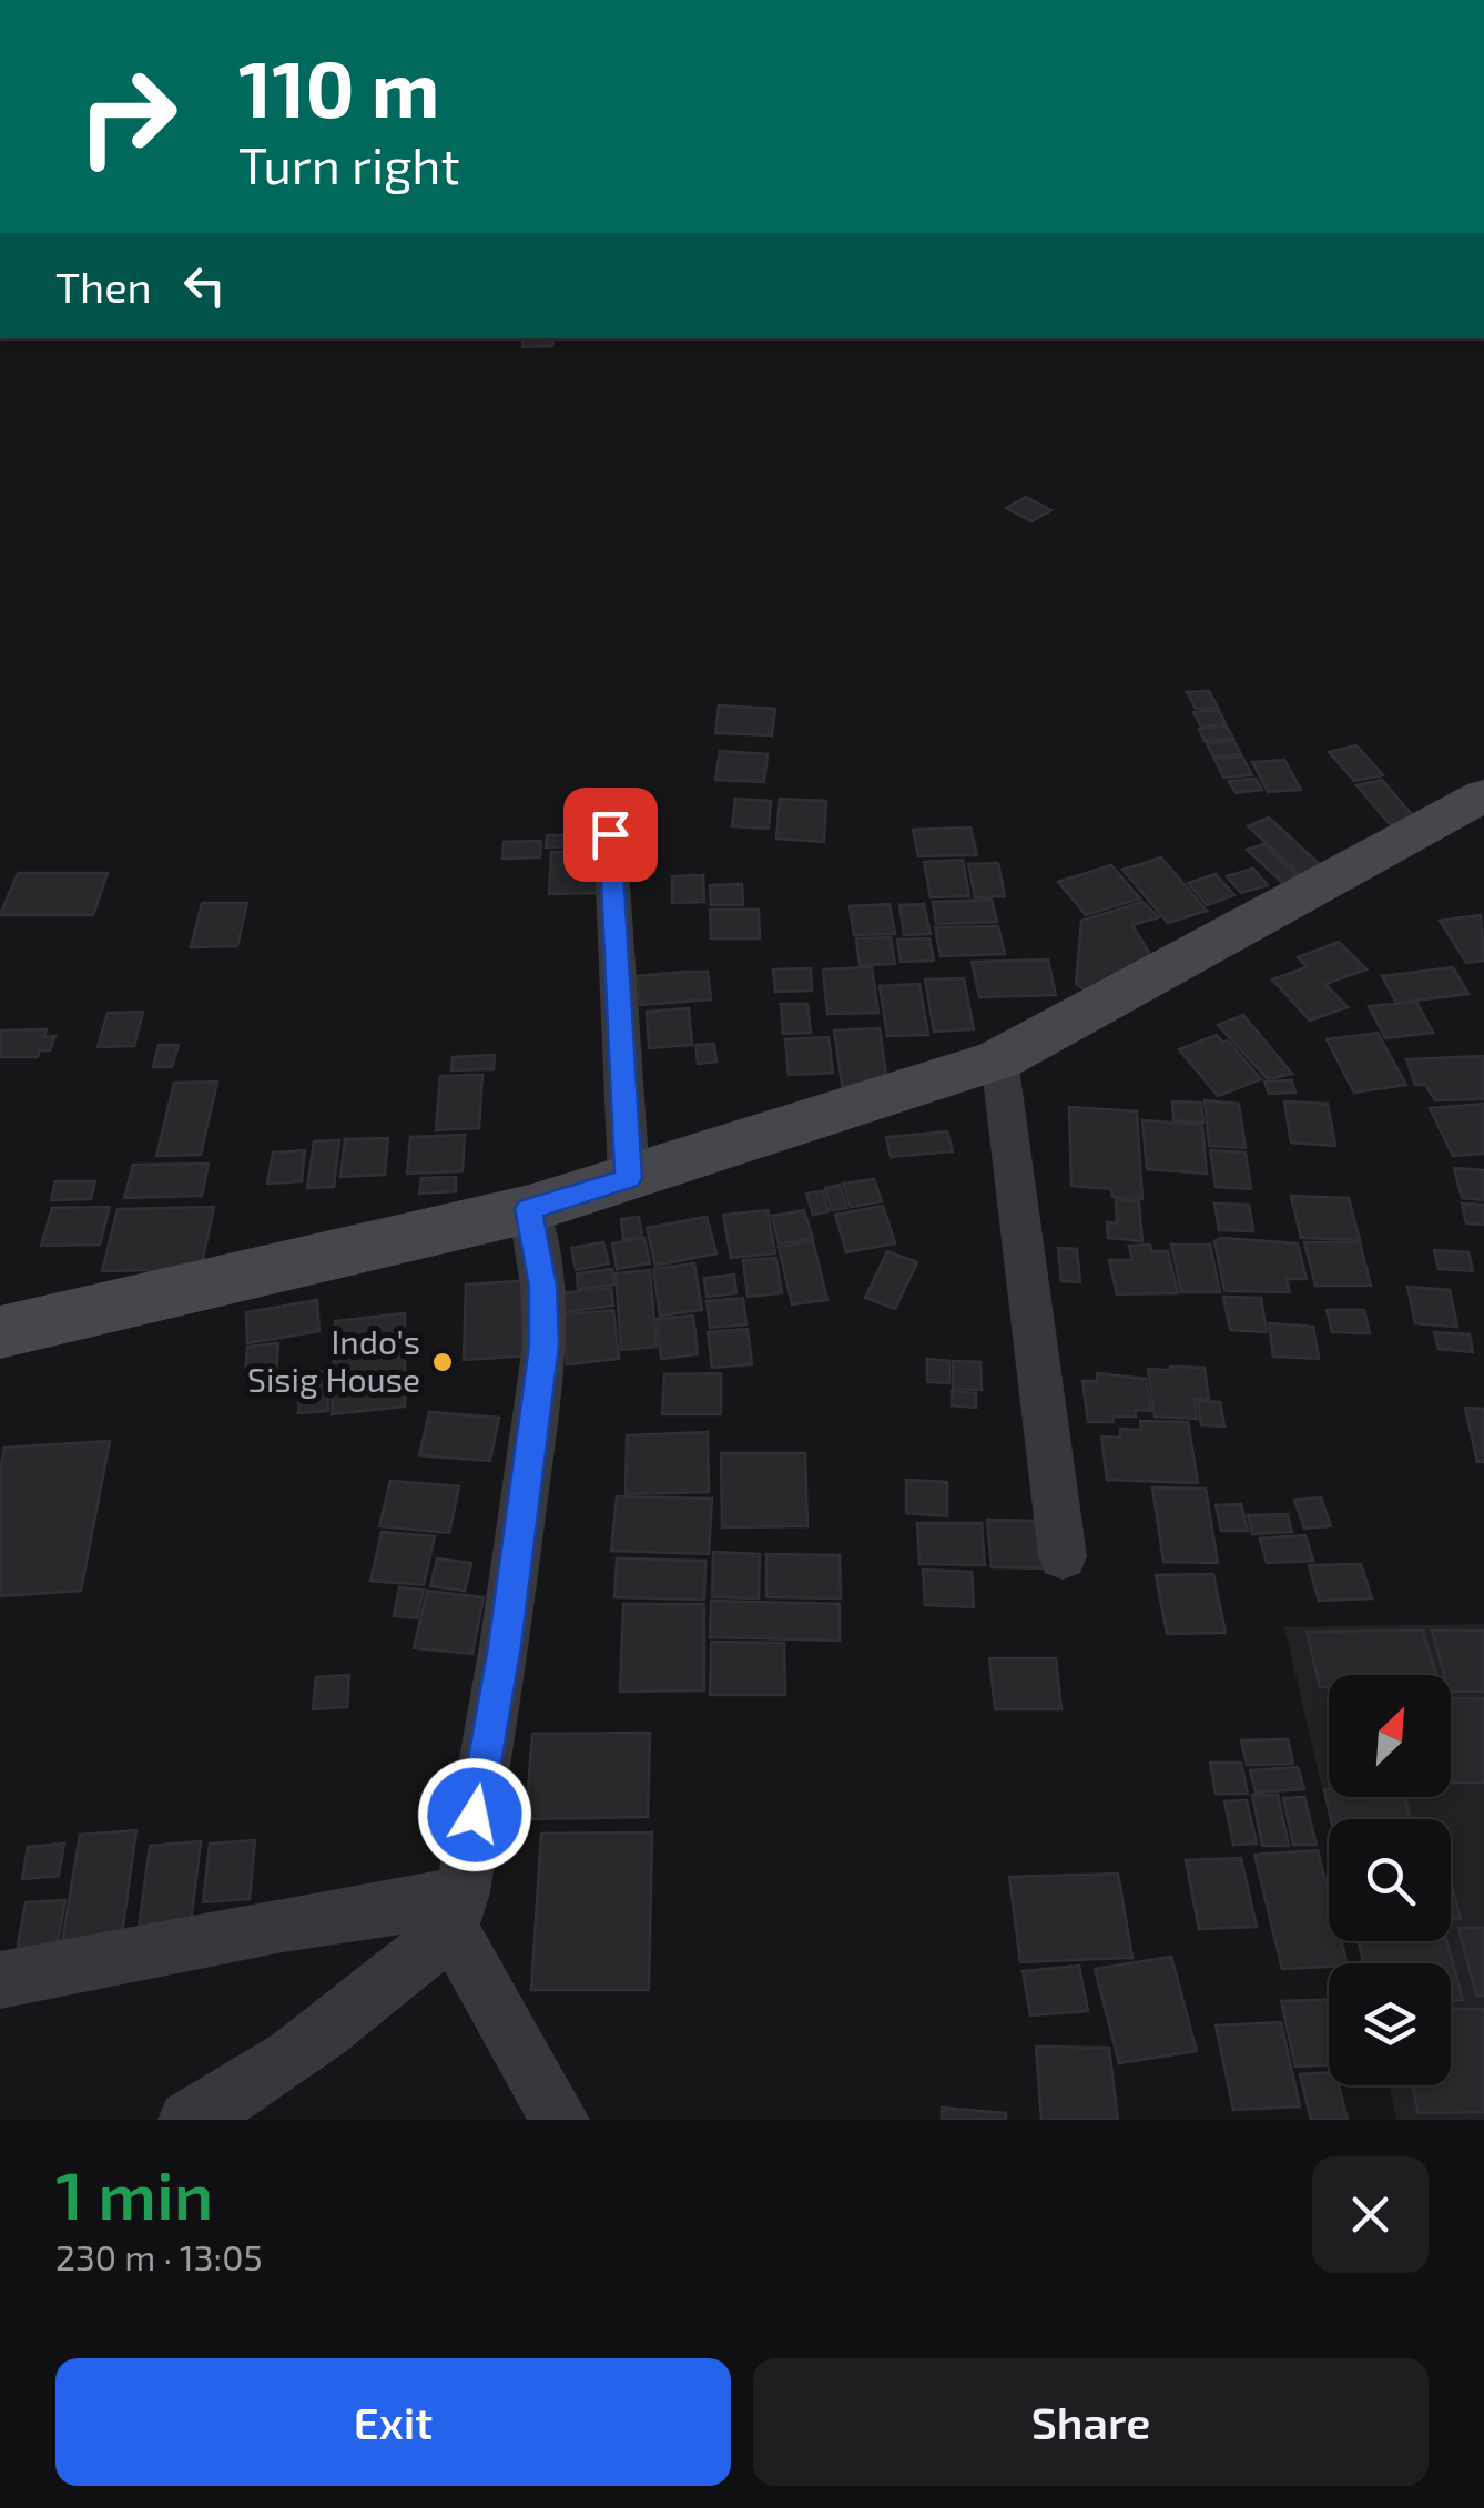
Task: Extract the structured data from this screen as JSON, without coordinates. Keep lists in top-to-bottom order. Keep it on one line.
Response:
{"places":["Indo's Sisig House"],"north":"top right","page":{"turn":["110 m","Turn right"],"then":"Then","heading":["1 min","230 m · 13:05"],"buttons":["Exit","Share"]}}
